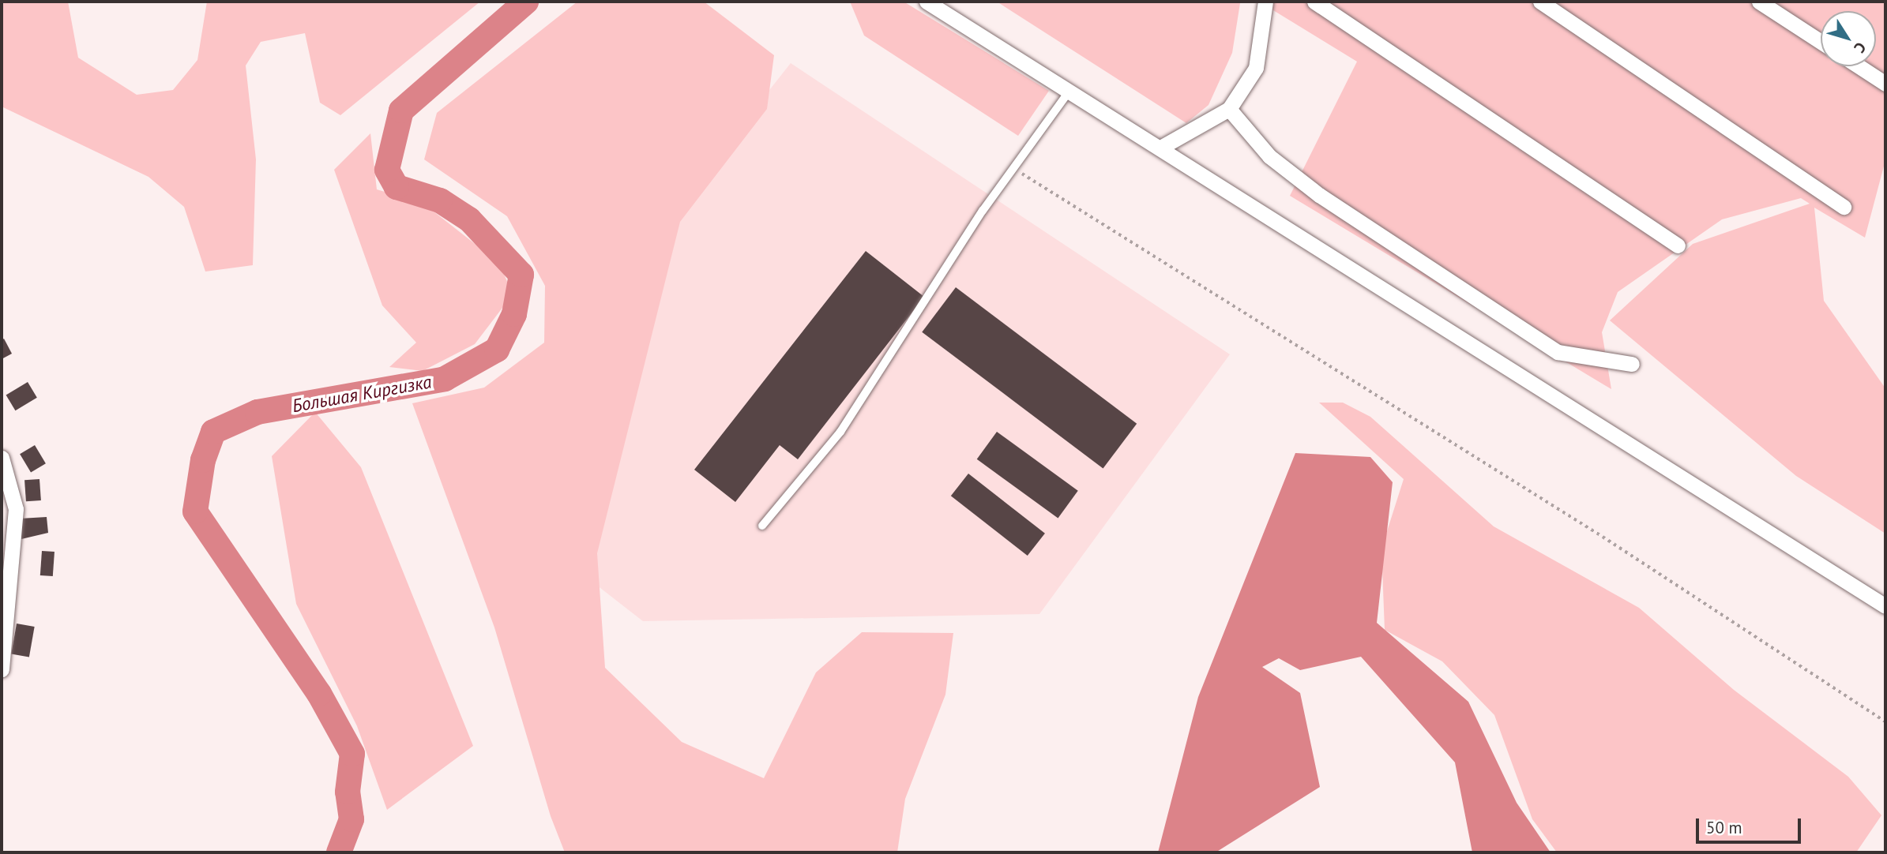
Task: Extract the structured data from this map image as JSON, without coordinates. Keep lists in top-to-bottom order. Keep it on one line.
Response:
{"water":["Большая Киргизка"],"scale_bar":"50 m","north":"bottom right"}
